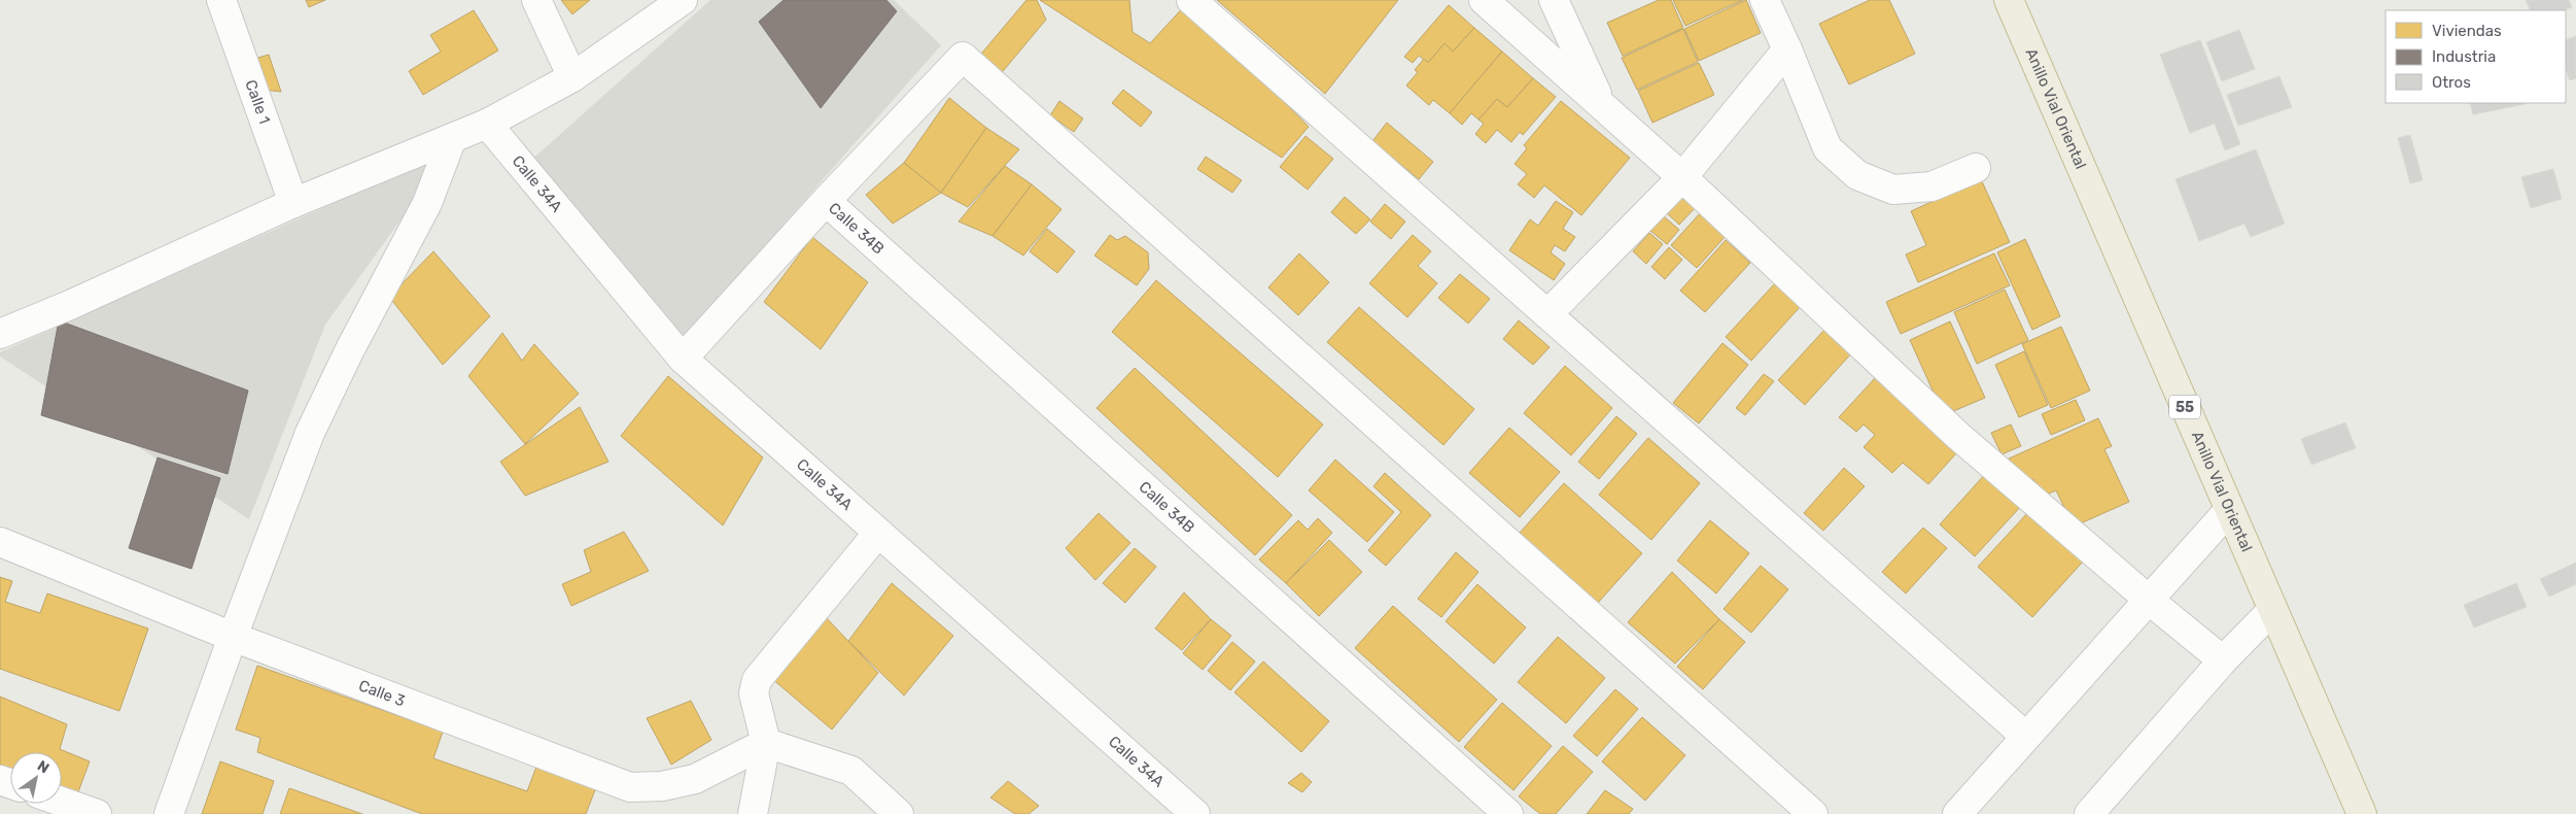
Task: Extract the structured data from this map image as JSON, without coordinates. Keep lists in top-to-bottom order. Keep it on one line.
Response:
{"streets":{"highway":["Anillo Vial Oriental","55"],"street":["Calle 1","Calle 34A","Calle 34B","Calle 3"]},"legend":["Viviendas","Industria","Otros"],"north":"top right"}
